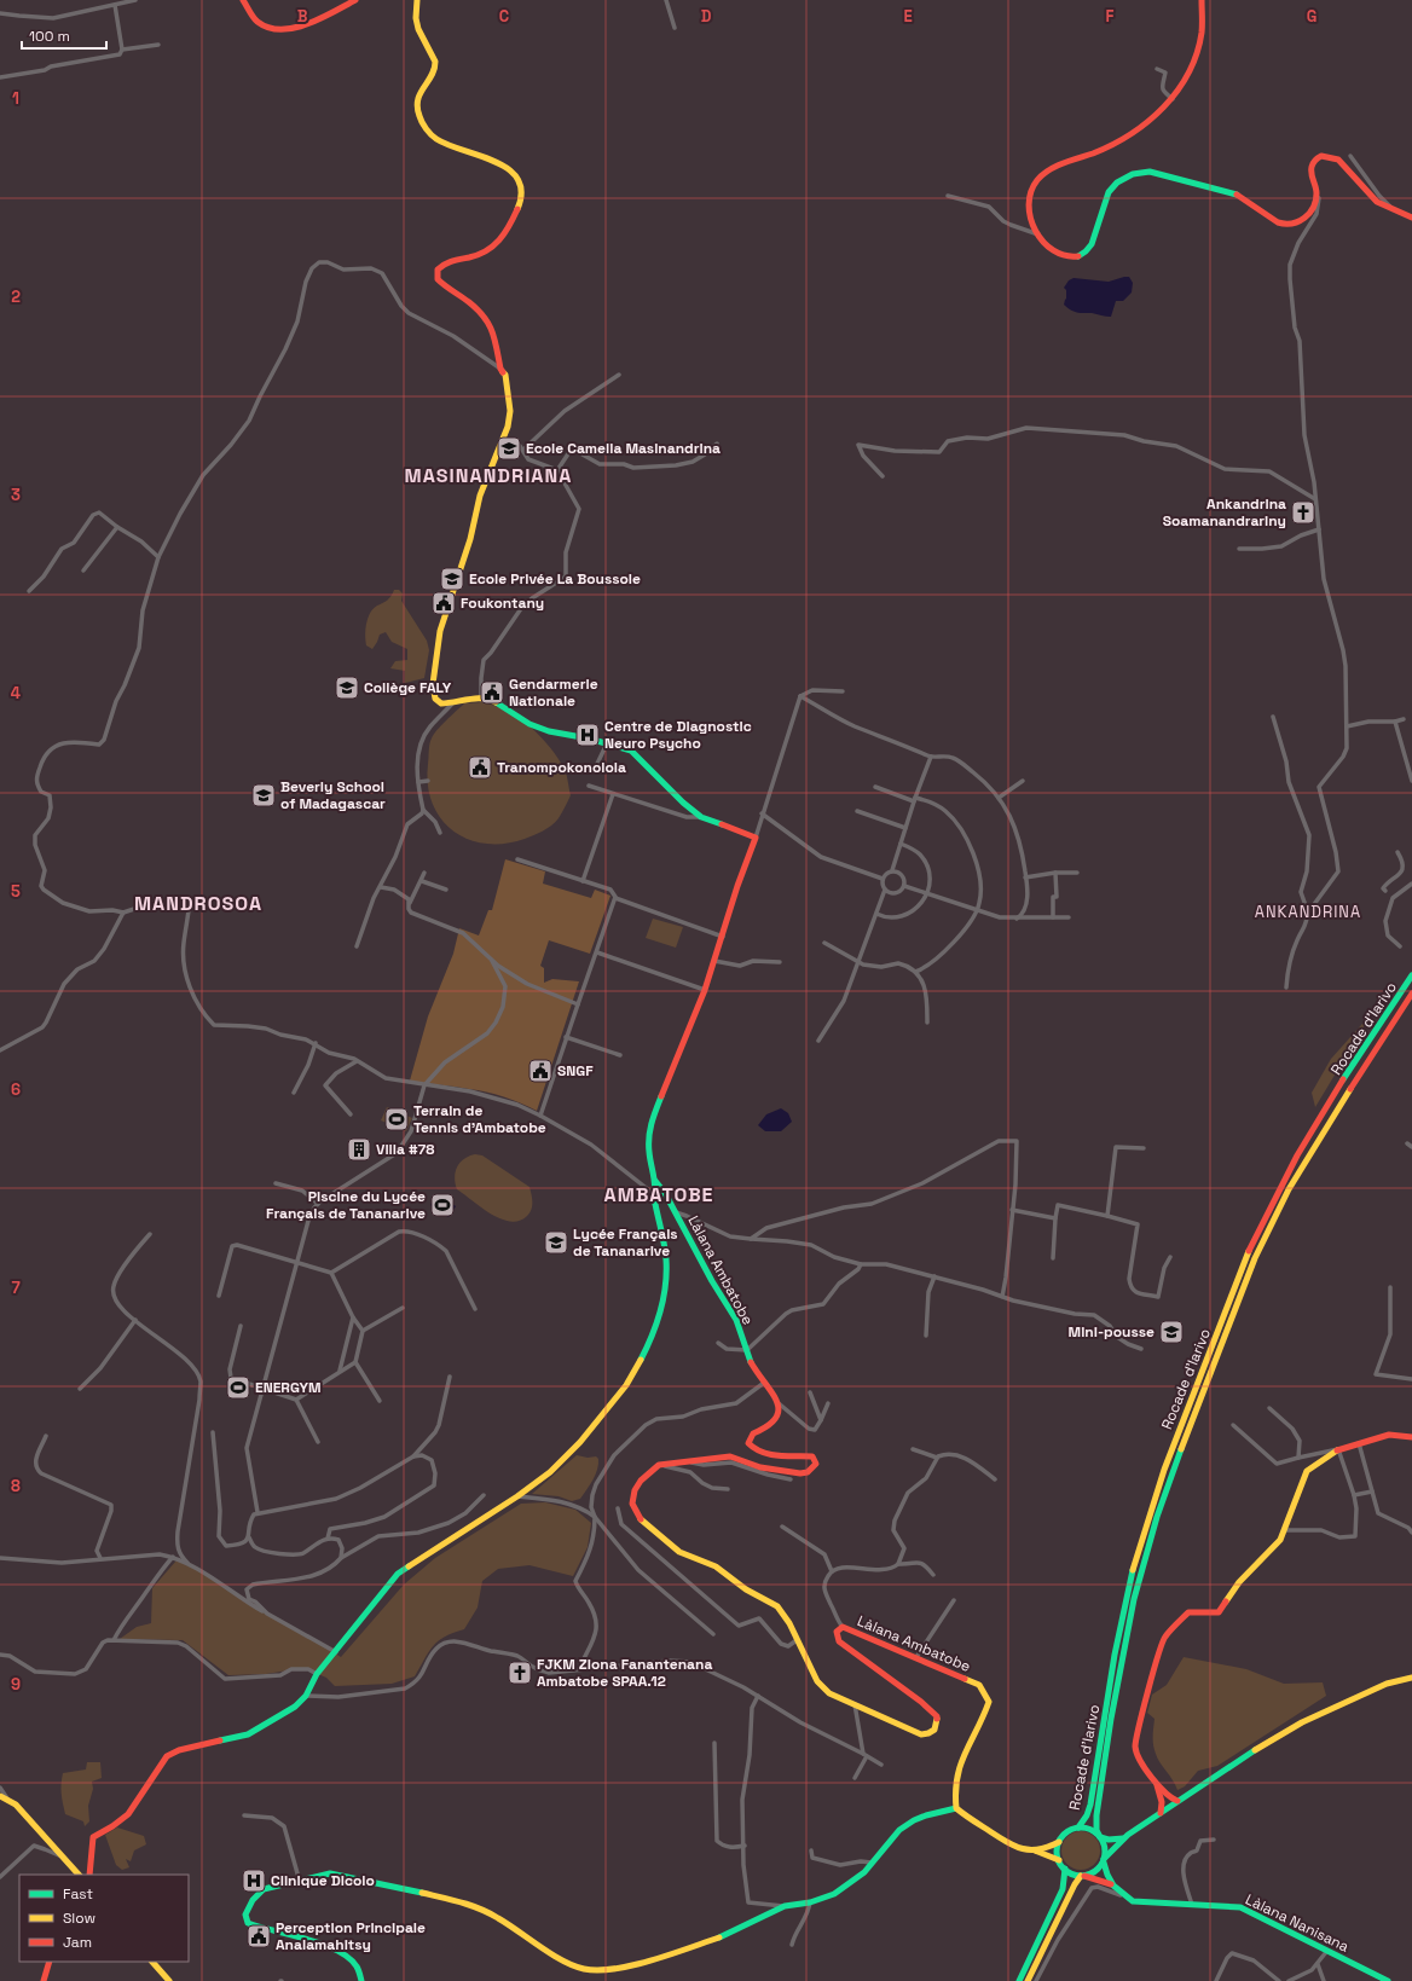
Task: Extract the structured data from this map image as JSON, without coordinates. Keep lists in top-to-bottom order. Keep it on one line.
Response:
{"streets":{"street":["Rocade d'Iarivo","Làlana Ambatobe","Làlana Nanisana"]},"crossings":[["Rocade d'Iarivo","Làlana Nanisana"]],"districts":["MASINANDRIANA","MANDROSOA","ANKANDRINA","AMBATOBE"],"places":{"school or university":["Ecole Camelia Masinandrina","Ecole Privée La Boussole","Collège FALY","Beverly School of Madagascar","Lycée Français de Tananarive","Mini-pousse"],"church":["Ankandrina Soamanandrariny","FJKM Ziona Fanantenana Ambatobe SPAA.12"],"public building":["Foukontany","Gendarmerie Nationale","Tranompokonolola","SNGF","Perception Principale Analamahitsy"],"hospital":["Centre de Diagnostic Neuro Psycho","Clinique Dicolo"],"sports":["Terrain de Tennis d'Ambatobe","Piscine du Lycée Français de Tananarive","ENERGYM"],"building":["Villa #78"]},"legend":["Fast","Slow","Jam"],"scale_bar":"100 m","grid":{"columns":["B","C","D","E","F","G"],"rows":["1","2","3","4","5","6","7","8","9"]}}
